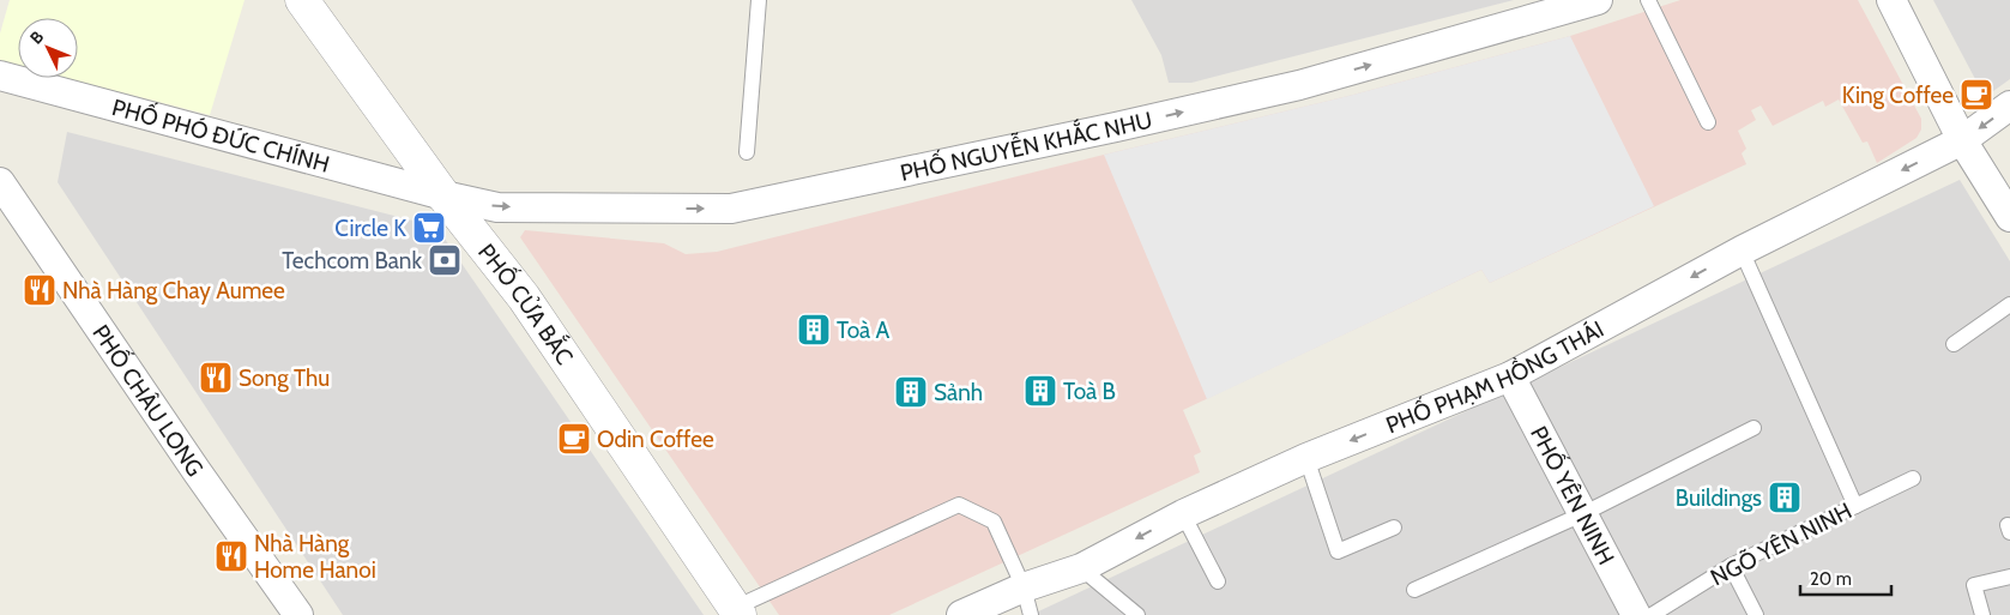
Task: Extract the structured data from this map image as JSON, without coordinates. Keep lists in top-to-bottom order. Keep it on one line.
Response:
{"streets":{"street":["PHỐ PHÓ ĐỨC CHÍNH","PHỐ NGUYỄN KHẮC NHU","PHỐ CỬA BẮC","PHỐ PHẠM HỒNG THÁI","PHỐ CHÂU LONG","PHỐ YÊN NINH"],"lane":["NGÕ YÊN NINH"]},"crossings":[["PHỐ PHÓ ĐỨC CHÍNH","PHỐ NGUYỄN KHẮC NHU"],["PHỐ PHÓ ĐỨC CHÍNH","PHỐ CỬA BẮC"],["PHỐ NGUYỄN KHẮC NHU","PHỐ CỬA BẮC"],["PHỐ PHẠM HỒNG THÁI","PHỐ YÊN NINH"]],"one_way":["PHỐ NGUYỄN KHẮC NHU","PHỐ PHẠM HỒNG THÁI"],"places":{"cafe":["King Coffee","Odin Coffee"],"supermarket":["Circle K"],"bank":["Techcom Bank"],"restaurant":["Nhà Hàng Chay Aumee","Song Thu","Nhà Hàng Home Hanoi"],"building":["Toà A","Toà B","Sảnh","Buildings"]},"scale_bar":"20 m","north":"top left"}
